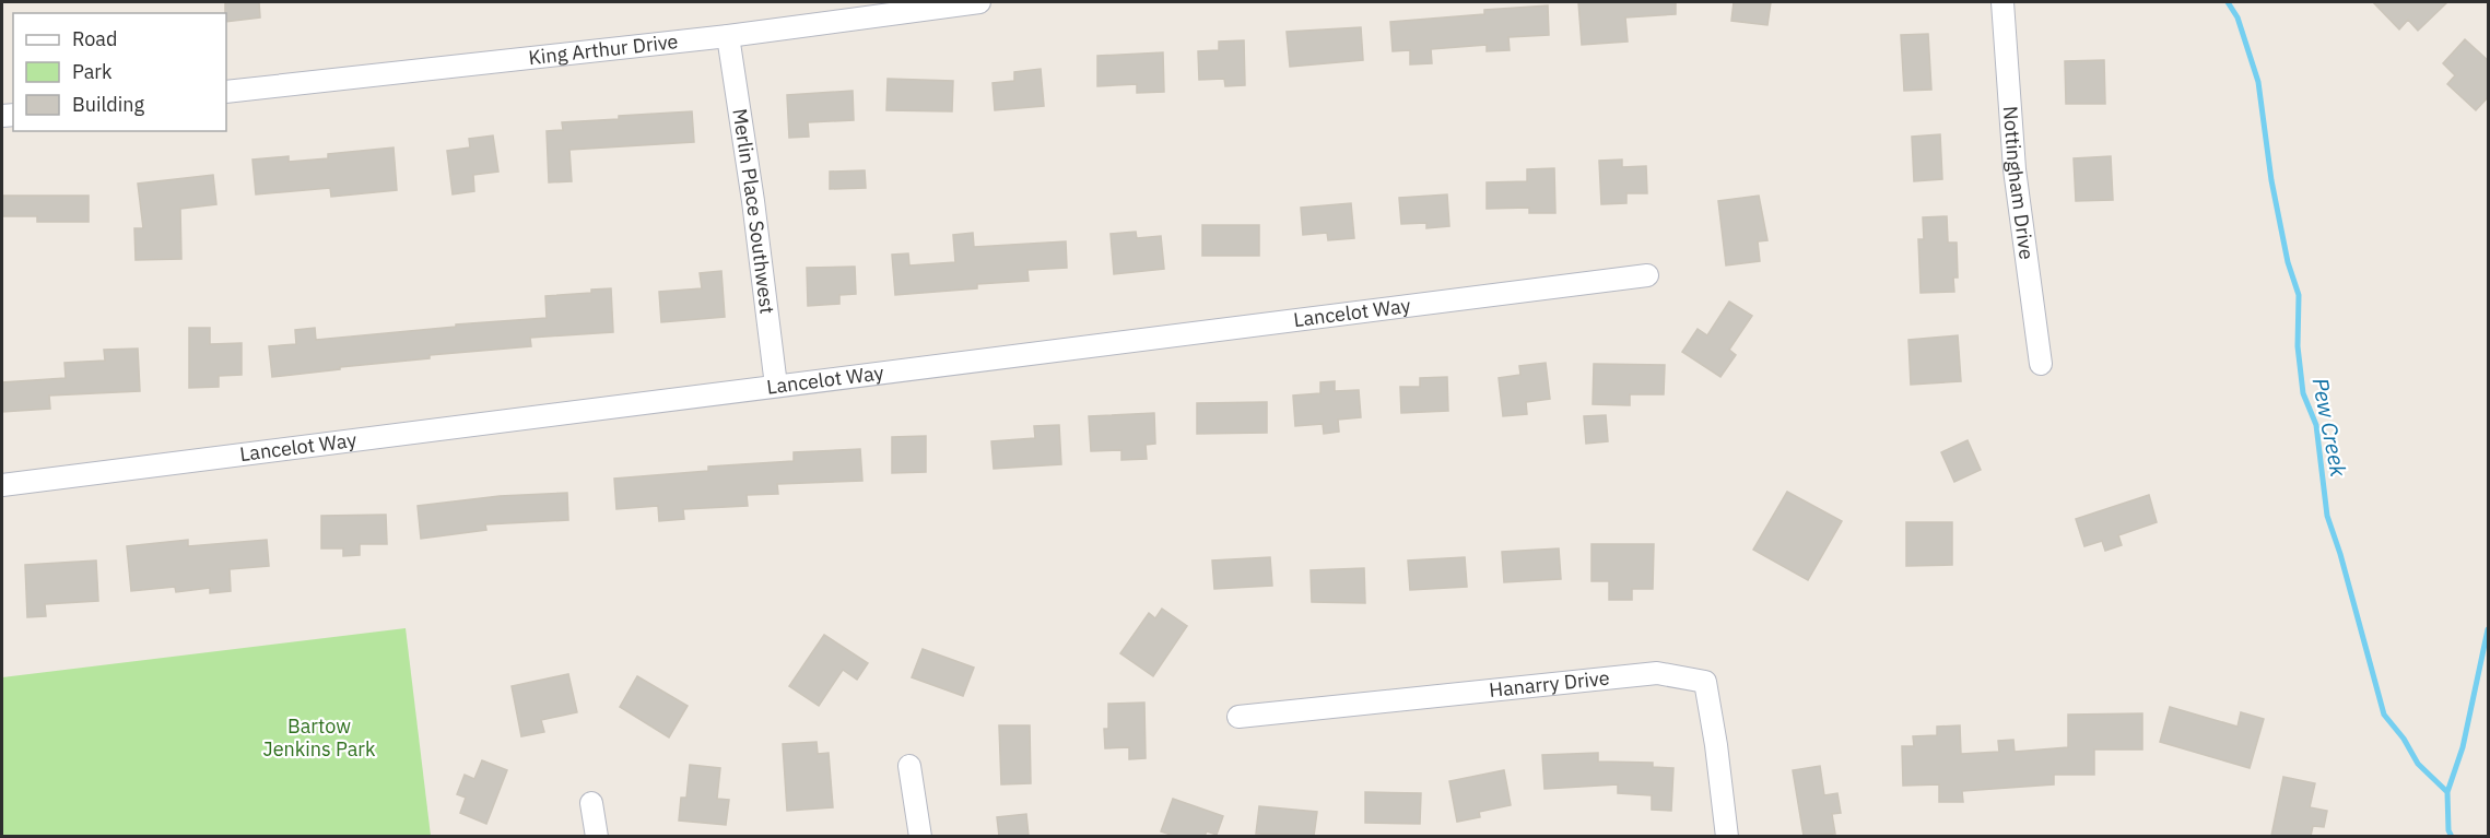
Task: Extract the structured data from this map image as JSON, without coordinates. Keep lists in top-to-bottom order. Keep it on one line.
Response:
{"streets":{"street":["King Arthur Drive","Nottingham Drive","Merlin Place Southwest","Lancelot Way","Hanarry Drive"]},"crossings":[["King Arthur Drive","Merlin Place Southwest"],["Merlin Place Southwest","Lancelot Way"]],"water":["Pew Creek"],"parks":["Bartow Jenkins Park"],"legend":["Road","Park","Building"]}
